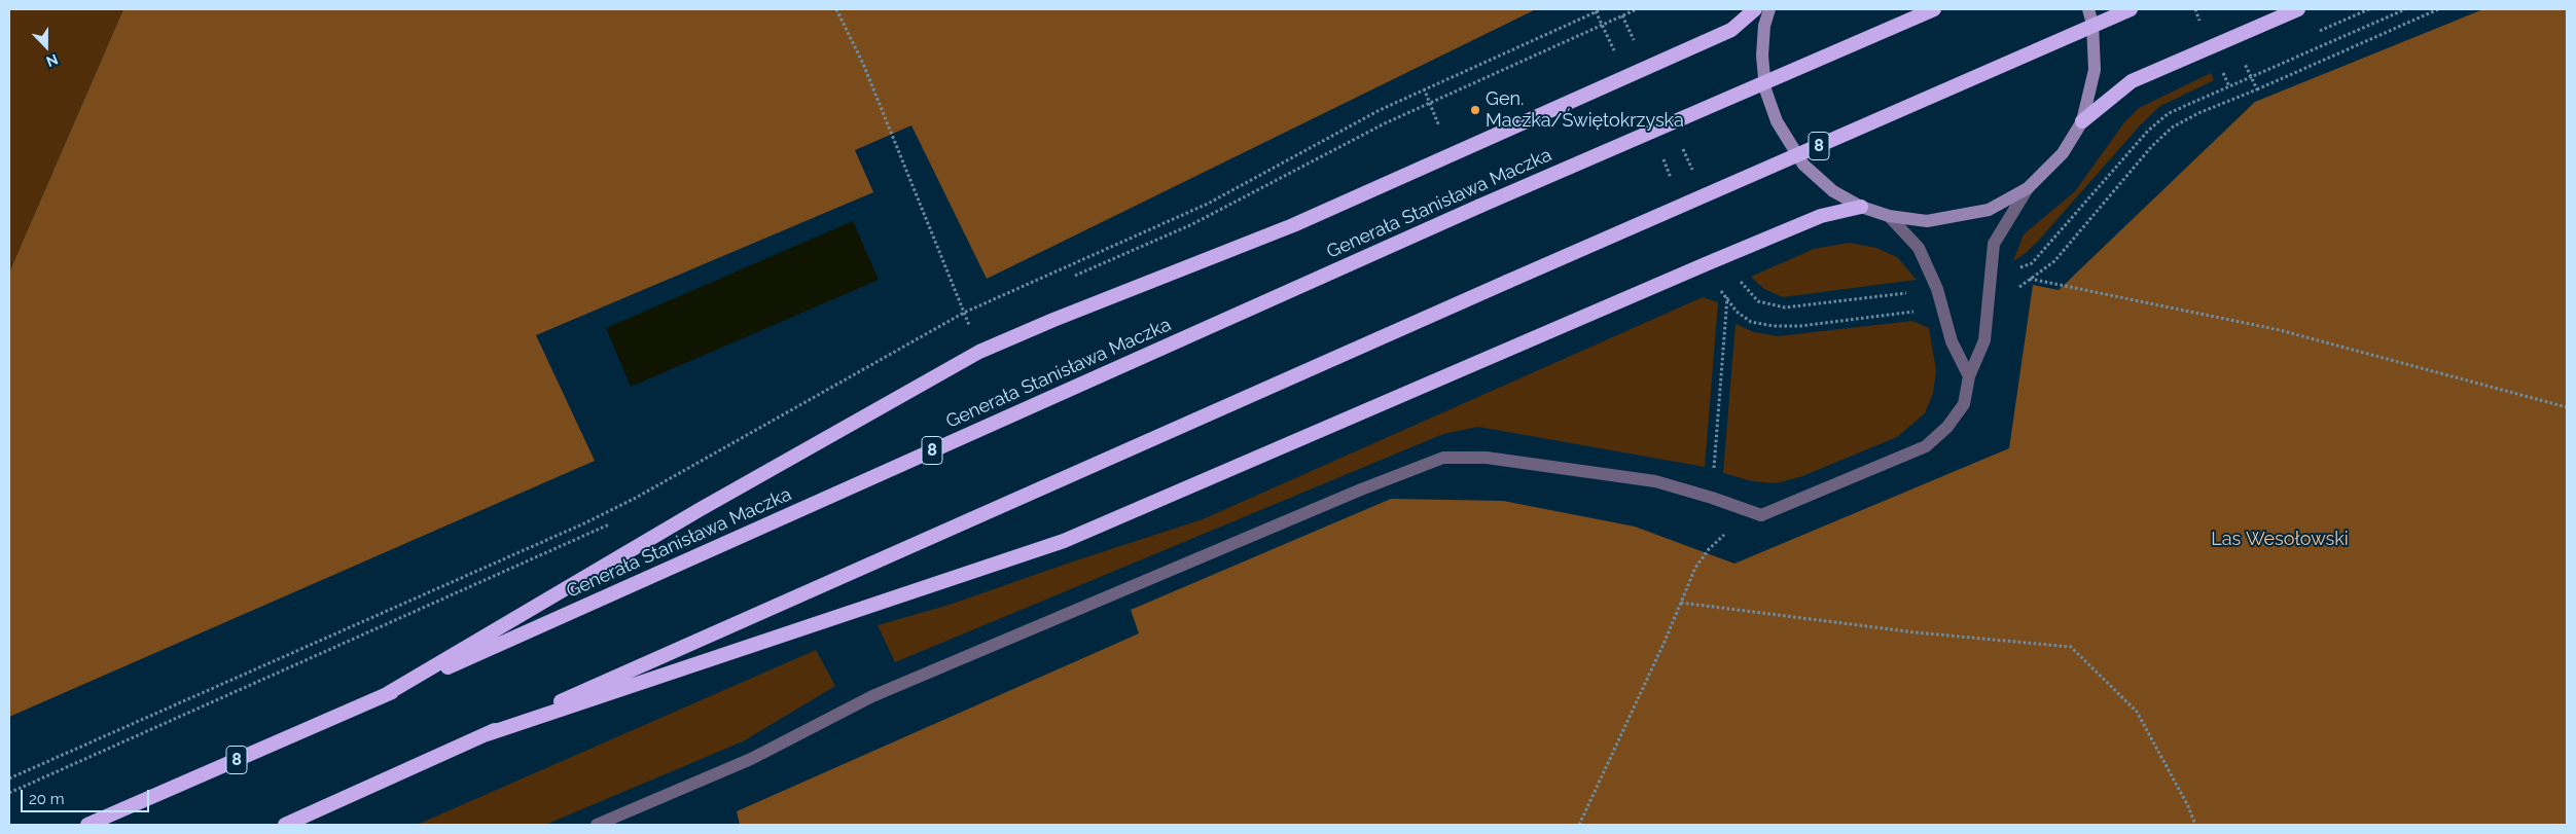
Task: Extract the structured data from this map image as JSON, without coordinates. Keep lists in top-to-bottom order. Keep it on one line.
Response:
{"streets":{"highway":["8","Generała Stanisława Maczka"]},"parks":["Las Wesołowski"],"places":["Gen. Maczka/Świętokrzyska"],"scale_bar":"20 m","north":"bottom"}
